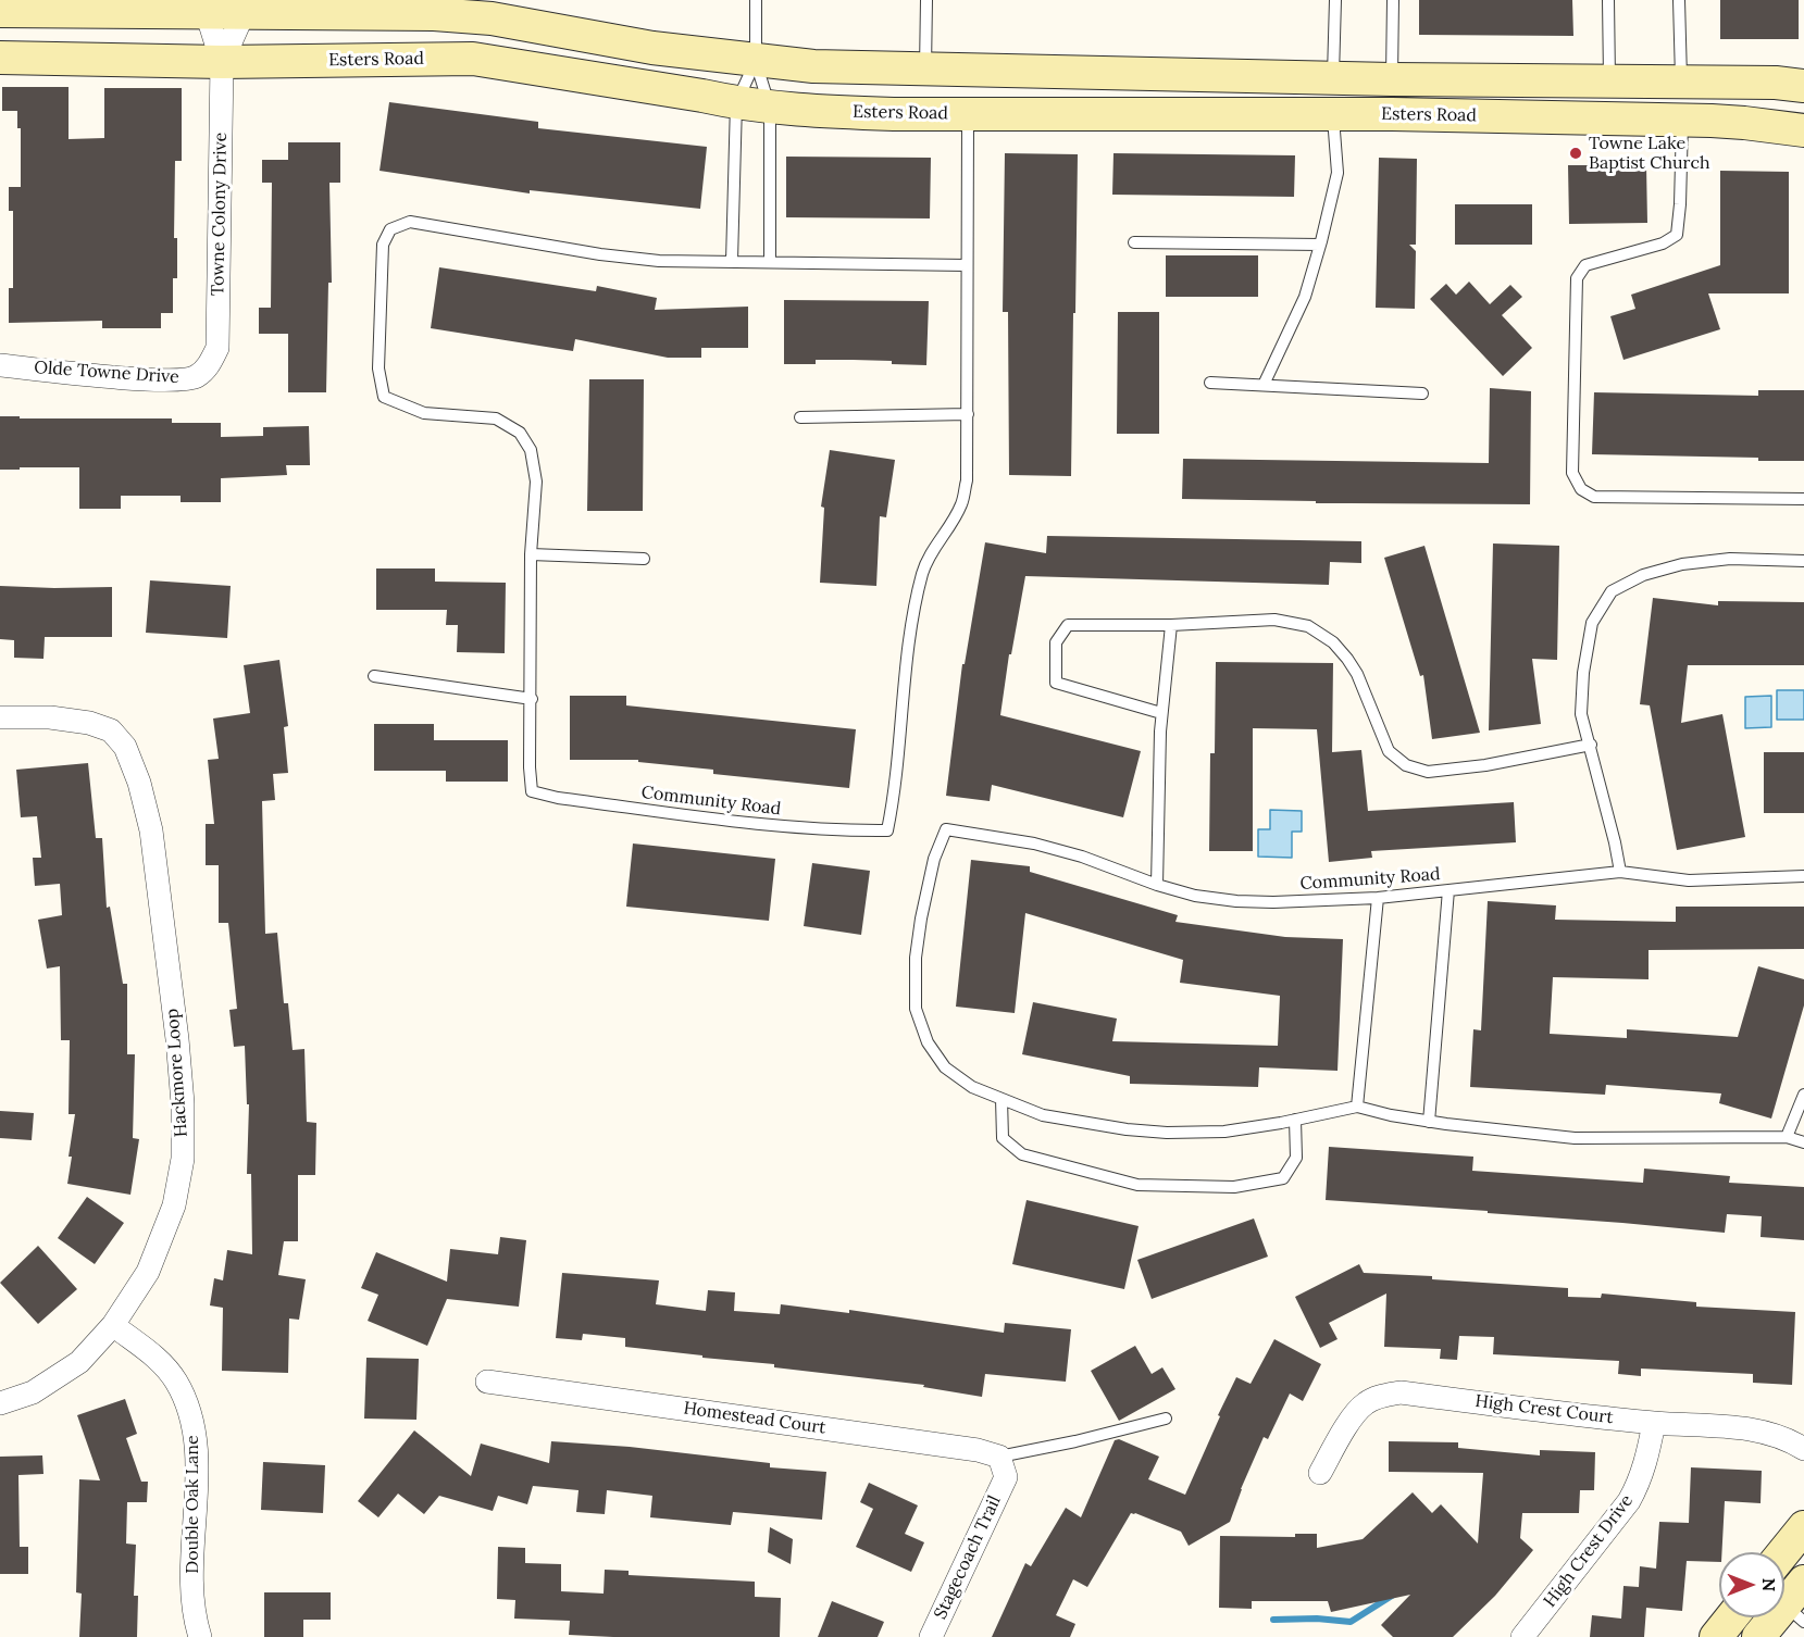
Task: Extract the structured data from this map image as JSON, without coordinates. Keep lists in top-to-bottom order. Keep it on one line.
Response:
{"streets":{"main road":["Esters Road"],"street":["Towne Colony Drive","Olde Towne Drive","Hackmore Loop","High Crest Court","Homestead Court","Double Oak Lane","High Crest Drive","Stagecoach Trail"],"lane":["Community Road"]},"crossings":[["Esters Road","Towne Colony Drive"],["Towne Colony Drive","Olde Towne Drive"],["Hackmore Loop","Double Oak Lane"],["High Crest Court","High Crest Drive"],["Homestead Court","Stagecoach Trail"]],"places":["Towne Lake Baptist Church"],"north":"right"}
